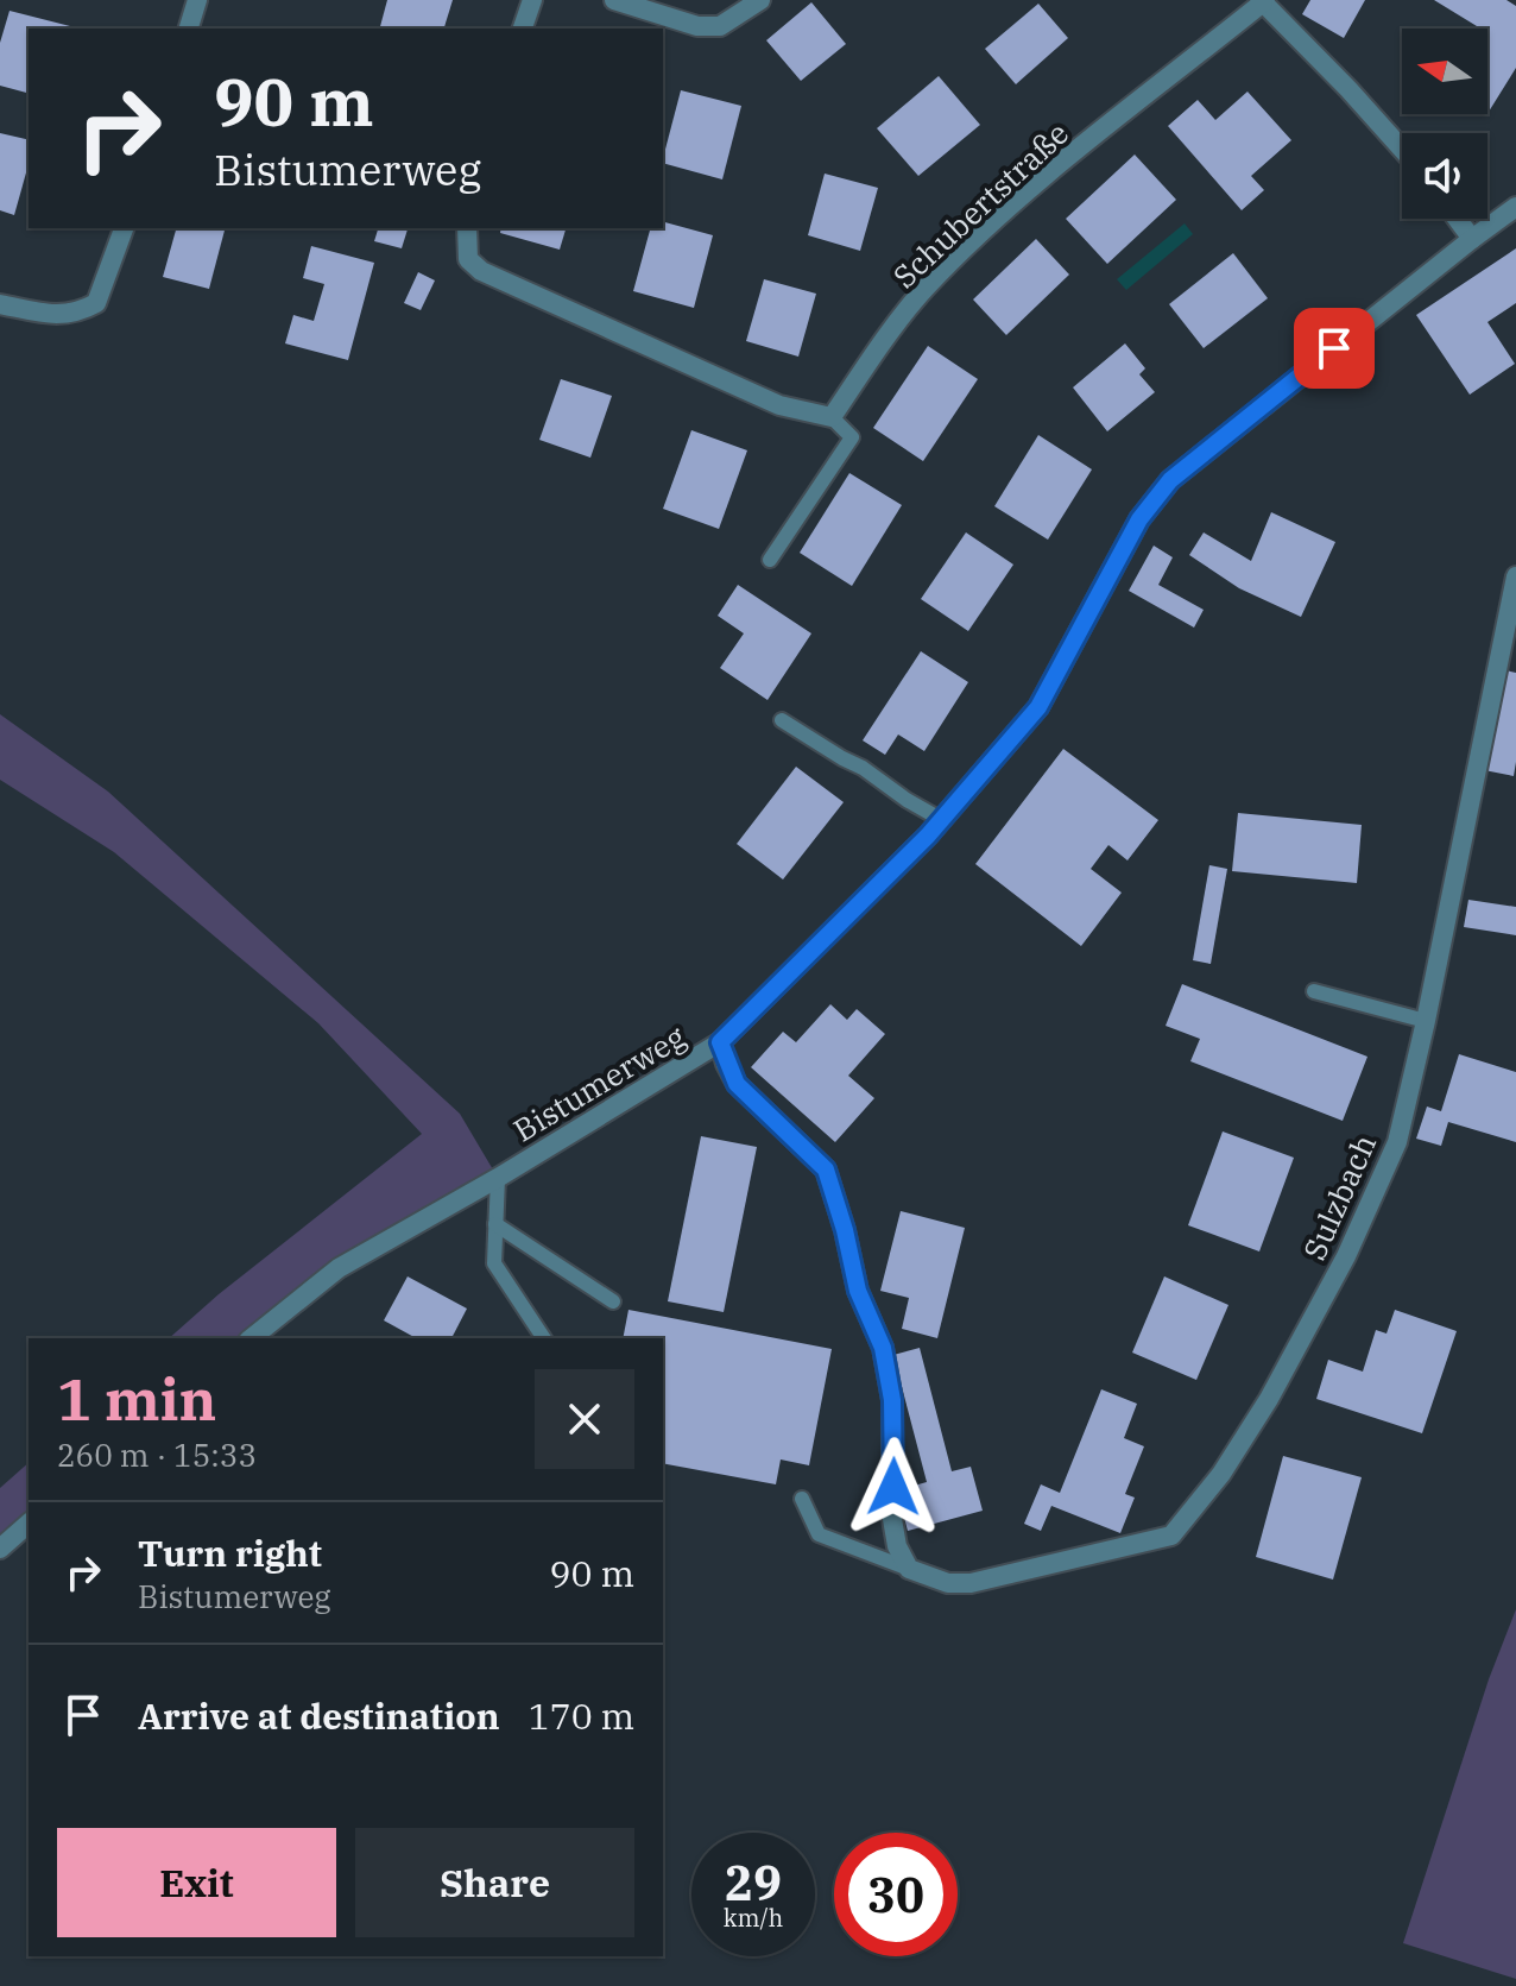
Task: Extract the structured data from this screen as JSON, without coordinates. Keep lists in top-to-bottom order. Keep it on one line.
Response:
{"streets":{"street":["Schubertstraße","Bistumerweg","Sulzbach"]},"north":"left","page":{"turn":["90 m","Bistumerweg"],"heading":["1 min","260 m · 15:33"],"list":[{"name":"Turn right","note":"Bistumerweg","value":"90 m"},{"name":"Arrive at destination","value":"170 m"}],"buttons":["Exit","Share"],"speed":"29 km/h","limit":"30"}}
